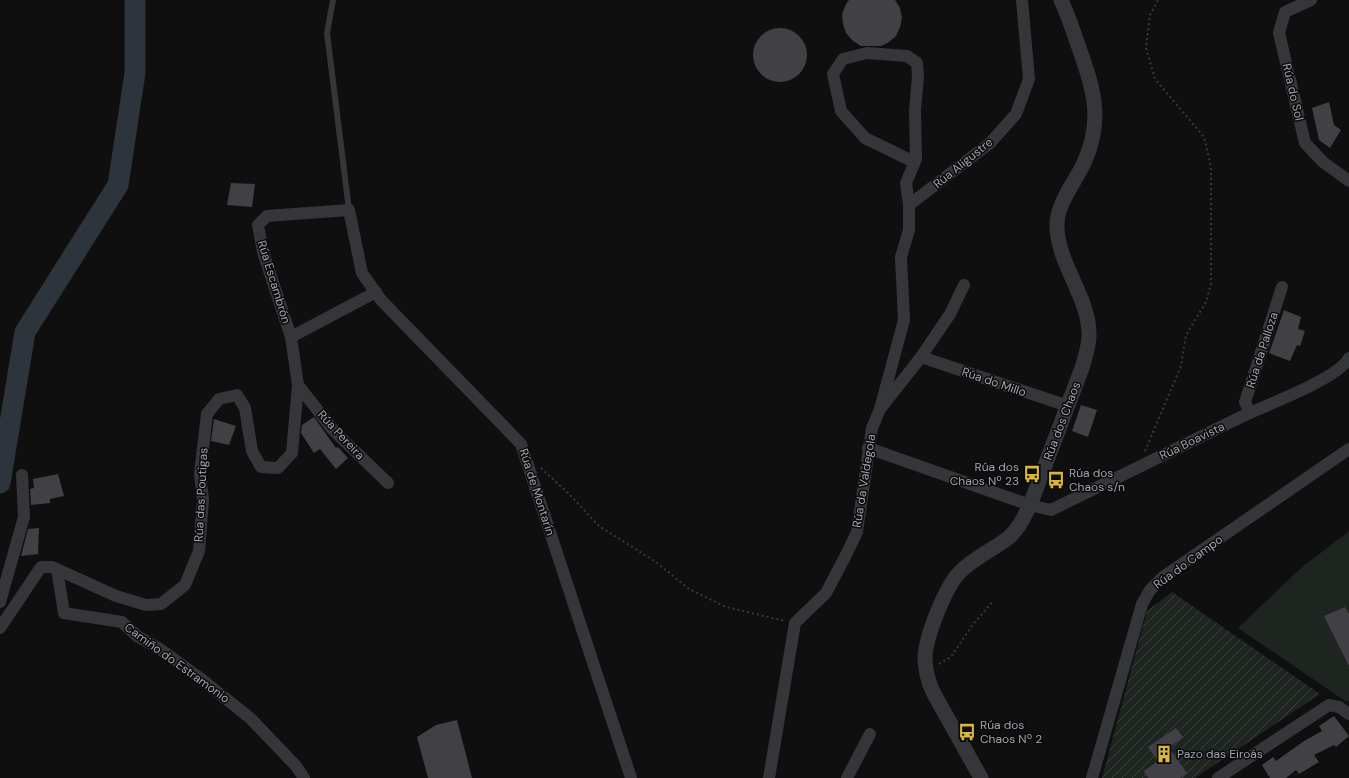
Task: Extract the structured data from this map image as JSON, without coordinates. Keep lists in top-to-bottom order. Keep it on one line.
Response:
{"streets":{"street":["Rúa do Sol","Rúa Aligustre","Rúa Escambrón","Rúa da Palloza","Rúa do Millo","Rúa dos Chaos","Rúa Pereira","Rúa Boavista","Rúa da Valdegola","Rúa de Montarín","Rúa das Poutigas","Rúa do Campo","Camiño do Estramonio"]},"crossings":[["Rúa Escambrón","Rúa Pereira"],["Rúa Escambrón","Rúa de Montarín"],["Rúa Escambrón","Rúa das Poutigas"],["Rúa da Palloza","Rúa Boavista"],["Rúa do Millo","Rúa dos Chaos"],["Rúa do Millo","Rúa da Valdegola"],["Rúa dos Chaos","Rúa Boavista"],["Rúa Pereira","Rúa das Poutigas"],["Rúa Boavista","Rúa da Valdegola"],["Rúa das Poutigas","Camiño do Estramonio"]],"places":{"bus stop":["Rúa dos Chaos Nº 23","Rúa dos Chaos s/n","Rúa dos Chaos Nº 2"],"building":["Pazo das Eiroás"]}}
